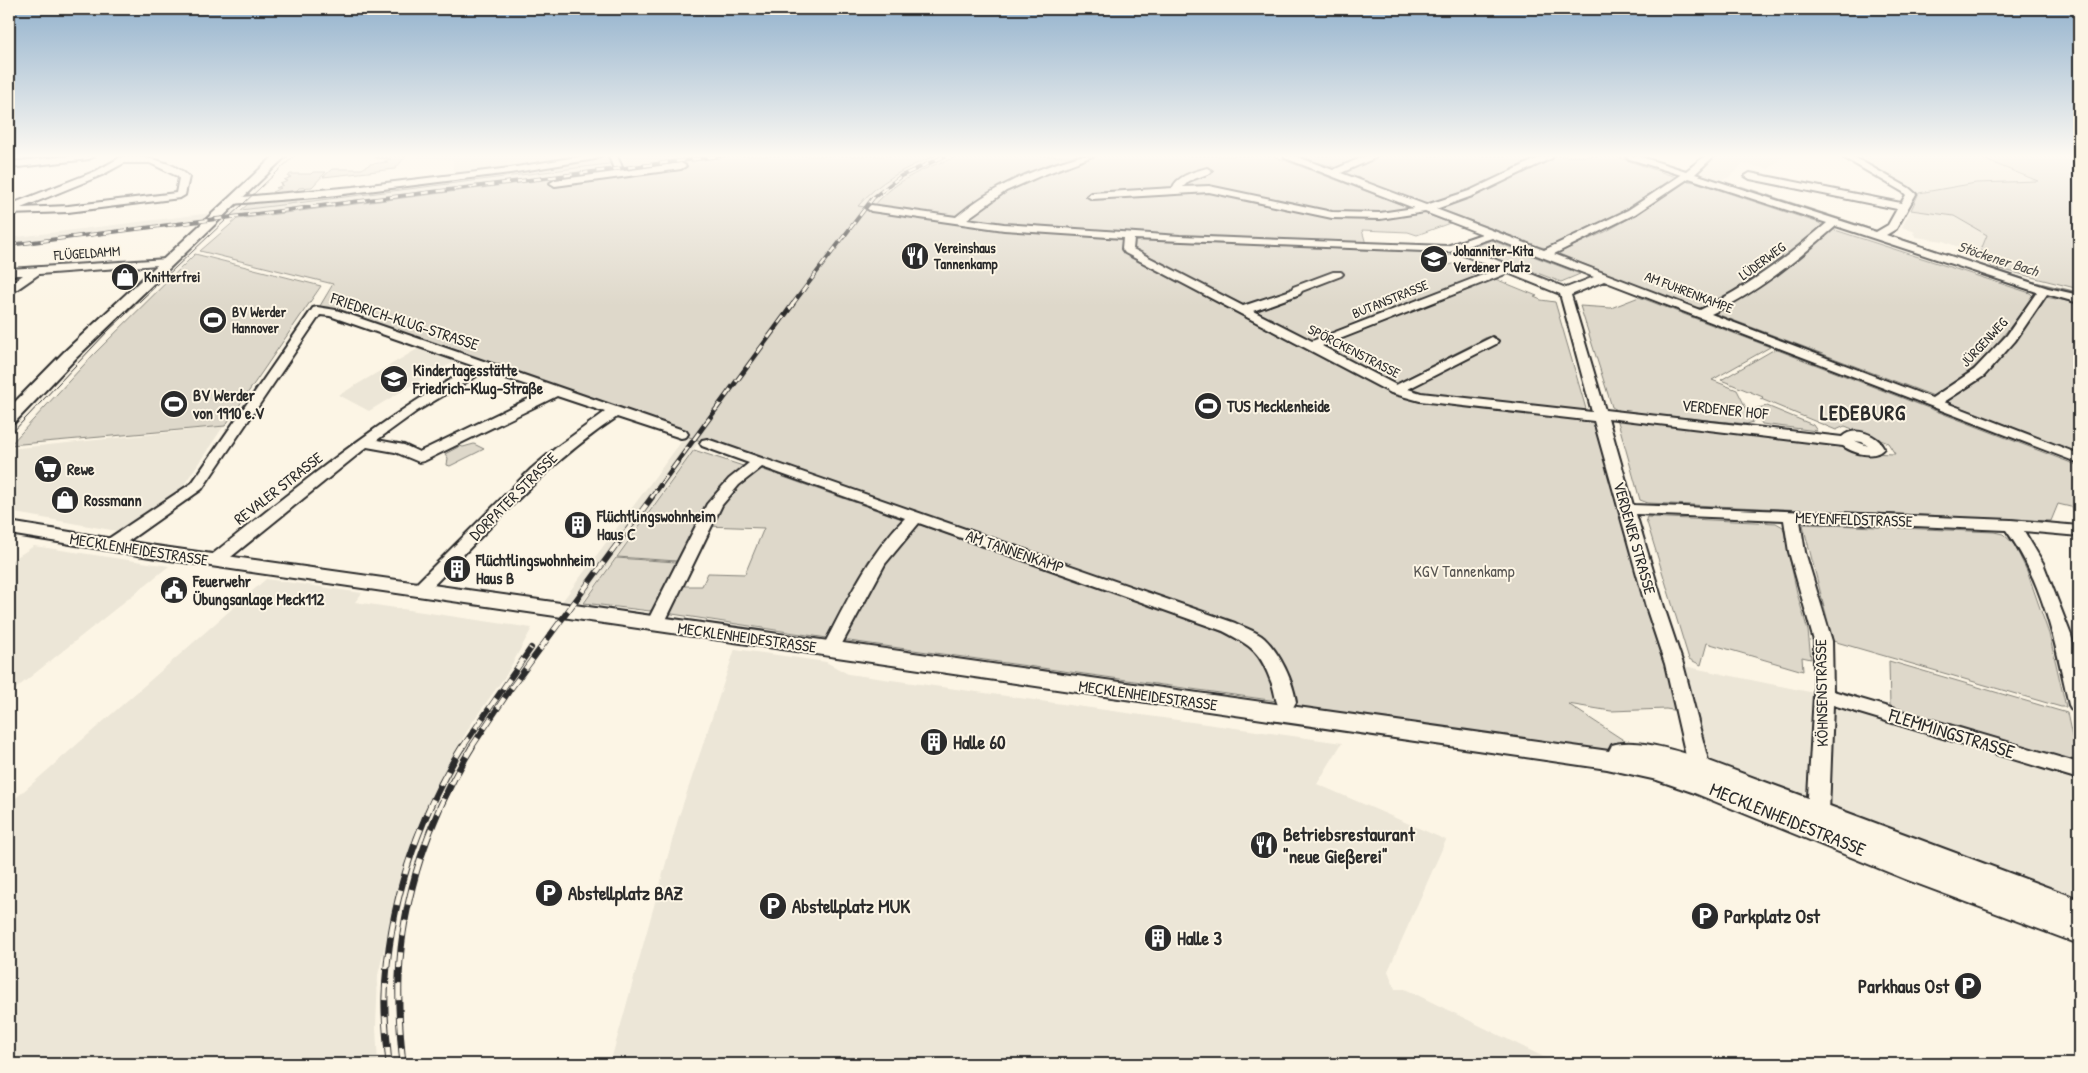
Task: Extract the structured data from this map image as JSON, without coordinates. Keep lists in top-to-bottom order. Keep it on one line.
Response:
{"streets":{"main road":["MECKLENHEIDESTRASSE"],"street":["FLÜGELDAMM","LÜDERWEG","AM FUHRENKAMPE","BUTANSTRASSE","FRIEDRICH-KLUG-STRASSE","JÜRGENWEG","SPÖRCKENSTRASSE","VERDENER HOF","REVALER STRASSE","DORPATER STRASSE","MEYENFELDSTRASSE","VERDENER STRASSE","AM TANNENKAMP","KÖHNSENSTRASSE","FLEMMINGSTRASSE"]},"crossings":[["LÜDERWEG","AM FUHRENKAMPE"],["AM FUHRENKAMPE","JÜRGENWEG"],["BUTANSTRASSE","SPÖRCKENSTRASSE"],["FRIEDRICH-KLUG-STRASSE","REVALER STRASSE"],["FRIEDRICH-KLUG-STRASSE","DORPATER STRASSE"],["FRIEDRICH-KLUG-STRASSE","MECKLENHEIDESTRASSE"],["SPÖRCKENSTRASSE","VERDENER HOF"],["SPÖRCKENSTRASSE","VERDENER STRASSE"],["VERDENER HOF","VERDENER STRASSE"],["REVALER STRASSE","MECKLENHEIDESTRASSE"],["DORPATER STRASSE","MECKLENHEIDESTRASSE"],["MEYENFELDSTRASSE","VERDENER STRASSE"],["MEYENFELDSTRASSE","KÖHNSENSTRASSE"],["VERDENER STRASSE","MECKLENHEIDESTRASSE"],["MECKLENHEIDESTRASSE","KÖHNSENSTRASSE"],["KÖHNSENSTRASSE","FLEMMINGSTRASSE"]],"districts":["LEDEBURG"],"water":["Stöckener Bach"],"parks":["KGV Tannenkamp"],"places":{"restaurant":["Vereinshaus Tannenkamp","Betriebsrestaurant \"neue Gießerei\""],"school or university":["Johanniter-Kita Verdener Platz","Kindertagesstätte Friedrich-Klug-Straße"],"shop":["Knitterfrei","Rossmann"],"sports":["BV Werder Hannover","BV Werder von 1910 e.V","TUS Mecklenheide"],"supermarket":["Rewe"],"building":["Flüchtlingswohnheim Haus C","Flüchtlingswohnheim Haus B","Halle 60","Halle 3"],"public building":["Feuerwehr Übungsanlage Meck112"],"parking":["Abstellplatz BAZ","Abstellplatz MUK","Parkplatz Ost","Parkhaus Ost"]}}
